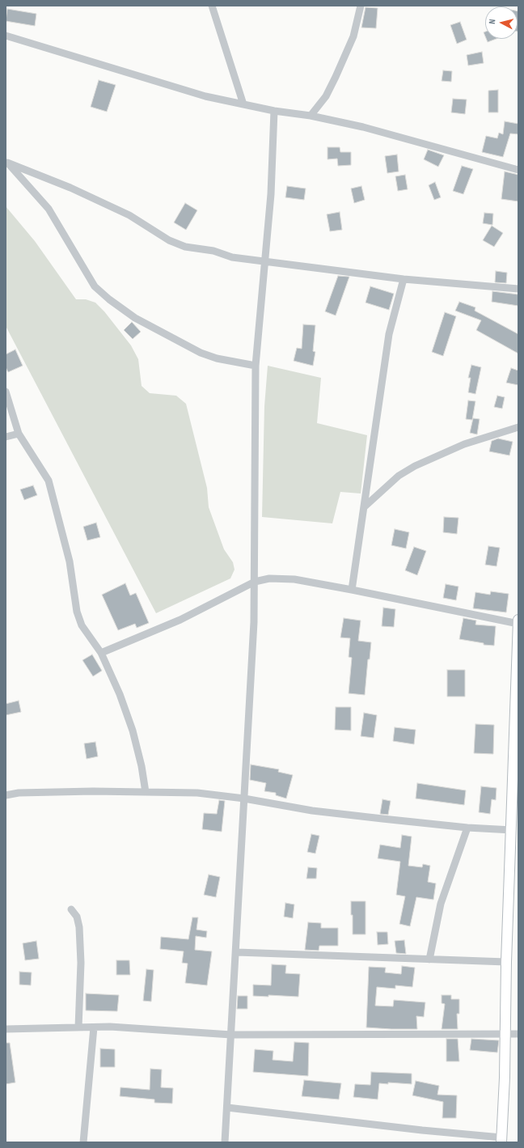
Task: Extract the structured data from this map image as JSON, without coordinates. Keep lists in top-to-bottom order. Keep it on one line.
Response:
{"north":"left"}
